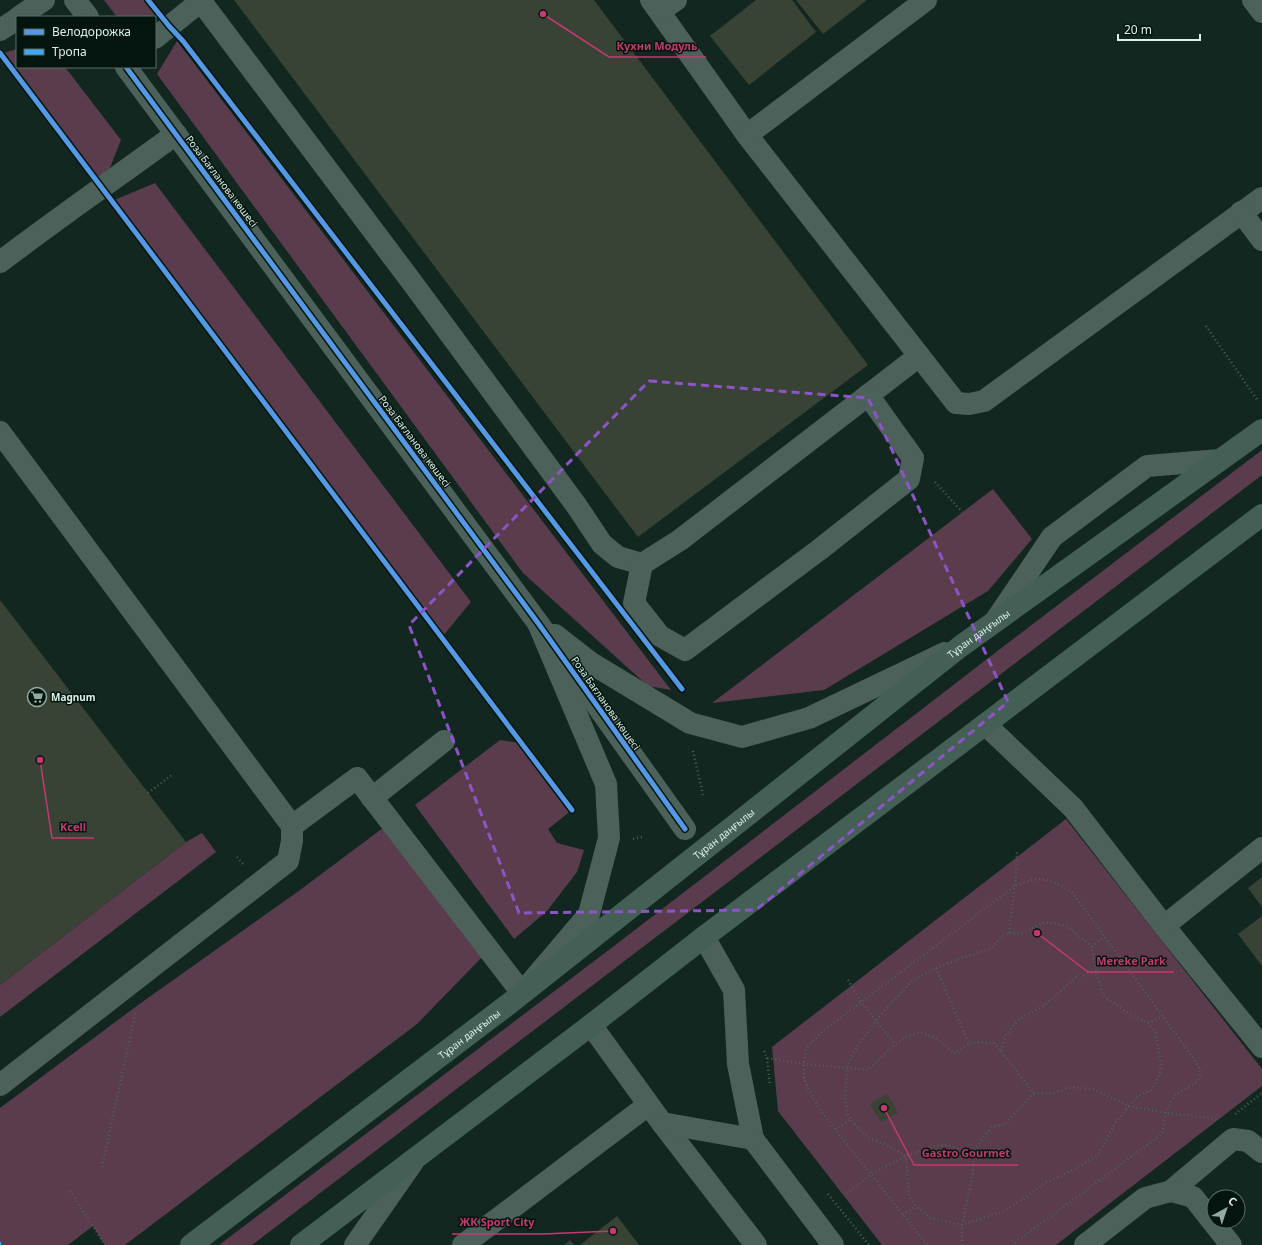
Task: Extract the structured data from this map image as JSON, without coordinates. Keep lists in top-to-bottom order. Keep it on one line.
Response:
{"streets":{"main road":["Тұран даңғылы"],"street":["Роза Бағланова көшесі"]},"places":{"other":["Кухни Модуль","Kcell","Mereke Park","Gastro Gourmet","ЖК Sport City"],"supermarket":["Magnum"]},"legend":["Велодорожка","Тропа"],"scale_bar":"20 m","north":"top right"}
